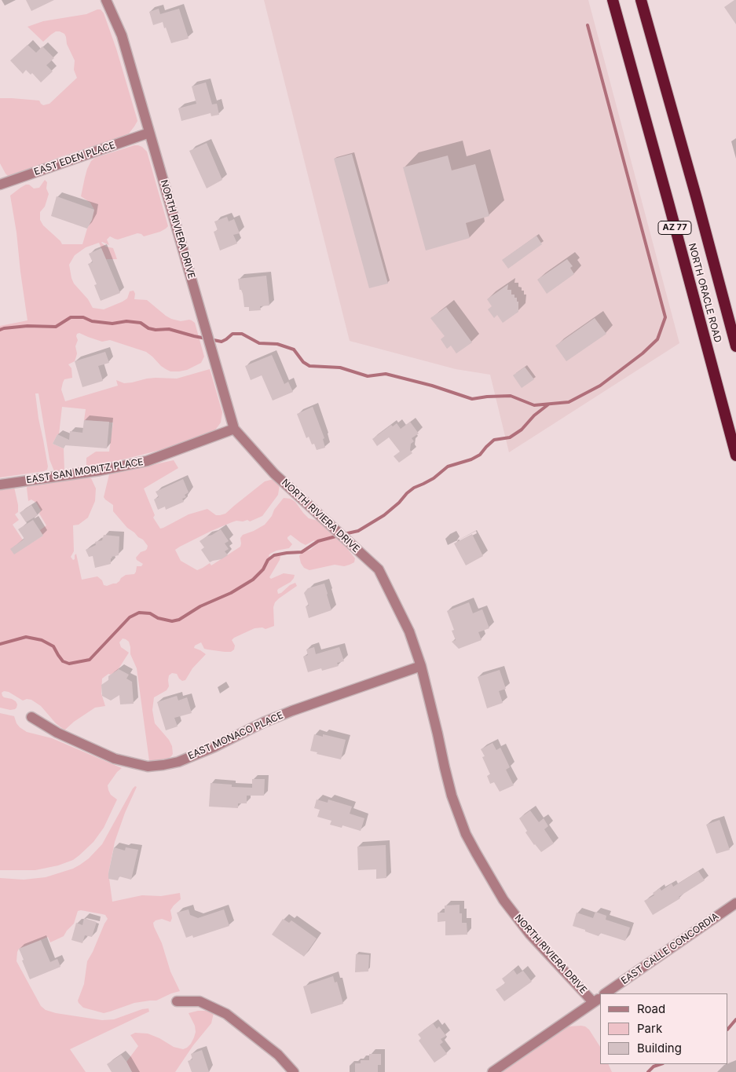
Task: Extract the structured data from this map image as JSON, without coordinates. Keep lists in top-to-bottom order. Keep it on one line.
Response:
{"streets":{"highway":["AZ 77","NORTH ORACLE ROAD"],"street":["EAST EDEN PLACE","NORTH RIVIERA DRIVE","EAST SAN MORITZ PLACE","EAST MONACO PLACE","EAST CALLE CONCORDIA"]},"crossings":[["EAST EDEN PLACE","NORTH RIVIERA DRIVE"],["NORTH RIVIERA DRIVE","EAST SAN MORITZ PLACE"],["NORTH RIVIERA DRIVE","EAST MONACO PLACE"]],"legend":["Road","Park","Building"]}
